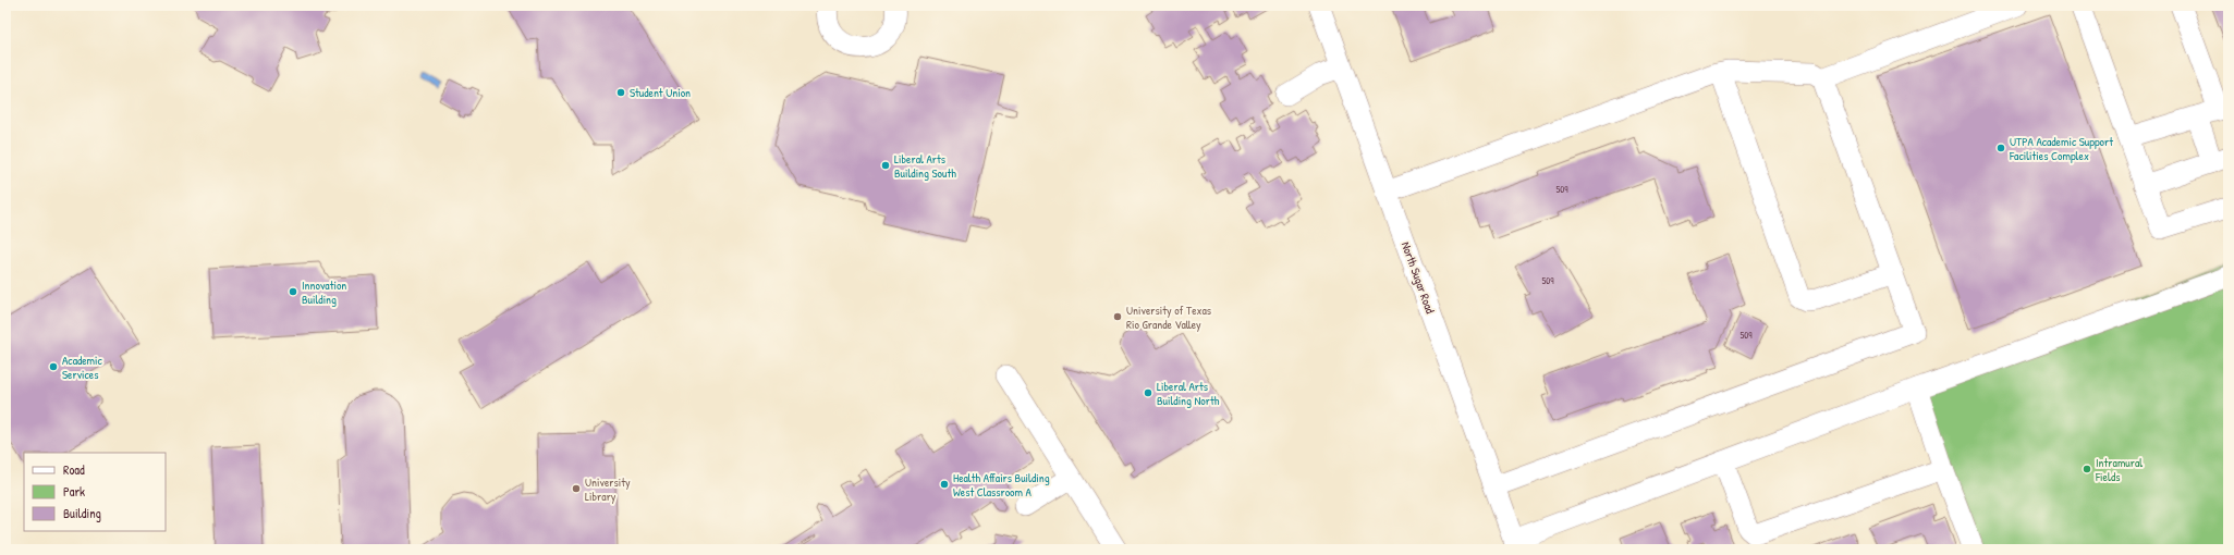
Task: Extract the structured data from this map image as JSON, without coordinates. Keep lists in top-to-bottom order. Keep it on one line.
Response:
{"streets":{"street":["North Sugar Road"]},"places":["Student Union","UTPA Academic Support Facilities Complex","Liberal Arts Building South","Innovation Building","University of Texas Rio Grande Valley","Academic Services","Liberal Arts Building North","Intramural Fields","Health Affairs Building West Classroom A","University Library"],"house_numbers":["509","509","509"],"legend":["Road","Park","Building"]}
